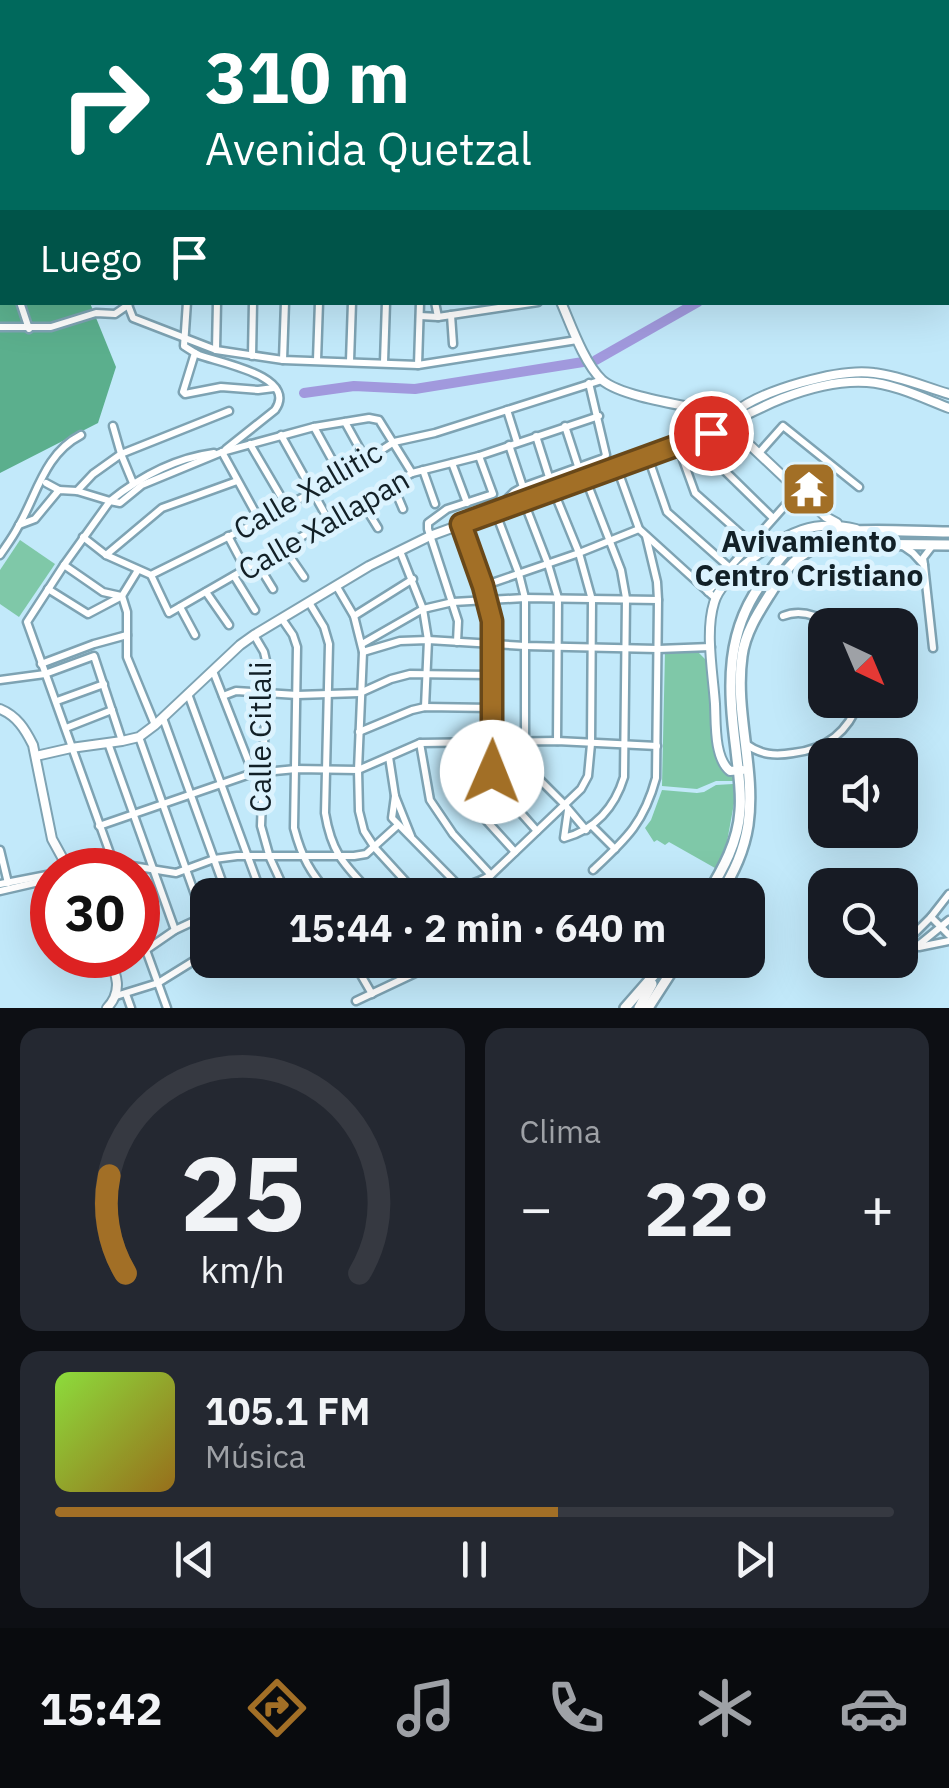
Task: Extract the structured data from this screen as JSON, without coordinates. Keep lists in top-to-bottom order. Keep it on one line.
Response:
{"streets":{"street":["Calle Xallitic","Calle Xallapan","Calle Citlali"]},"crossings":[["Calle Xallitic","Calle Xallapan"]],"places":{"temple":["Avivamiento Centro Cristiano"]},"north":"bottom right","page":{"turn":["310 m","Avenida Quetzal"],"then":"Luego","limit":"30","trip":"15:44 · 2 min · 640 m","tile":"Clima","heat":["−","22°","+"],"song":["105.1 FM","Música"],"tabs":"15:42","gauge":["25","km/h"]}}
